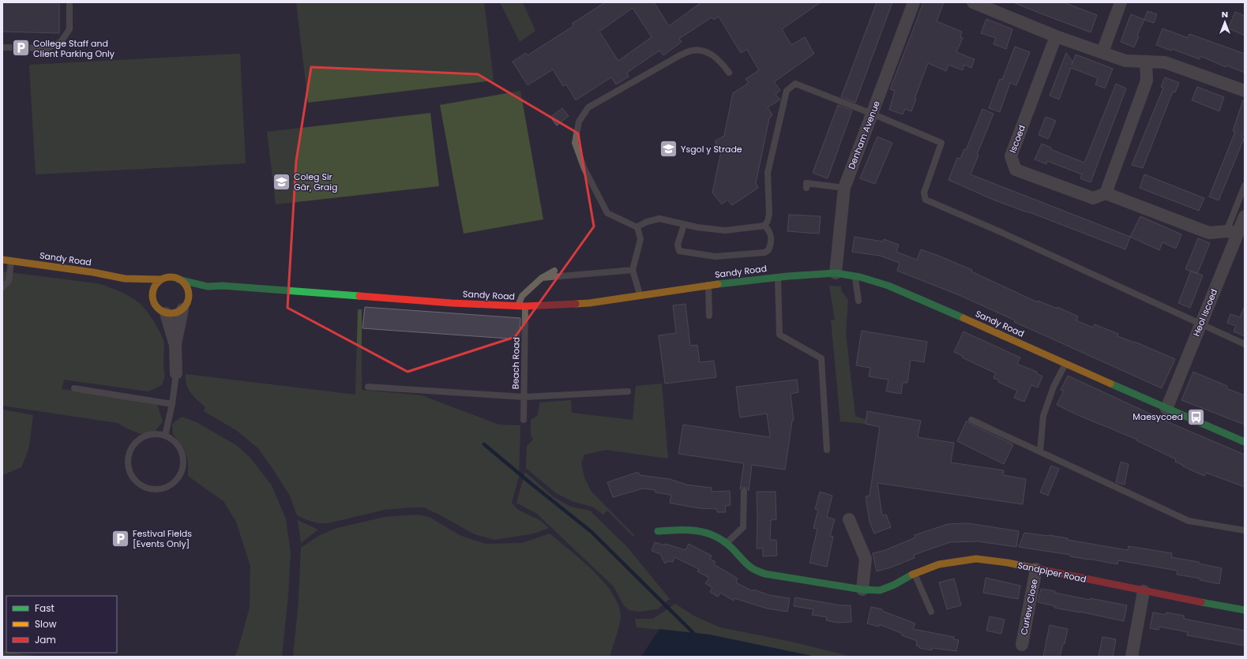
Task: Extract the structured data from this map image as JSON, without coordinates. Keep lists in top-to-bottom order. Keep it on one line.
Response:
{"streets":{"main road":["Sandy Road","Sandpiper Road"],"street":["Denham Avenue","Iscoed","Heol Iscoed","Curlew Close"],"lane":["Beach Road"]},"crossings":[["Denham Avenue","Sandy Road"],["Sandy Road","Heol Iscoed"],["Sandy Road","Beach Road"],["Sandpiper Road","Curlew Close"]],"places":{"parking":["College Staff and Client Parking Only","Festival Fields [Events Only]"],"school or university":["Ysgol y Strade","Coleg Sir Gâr, Graig"],"bus stop":["Maesycoed"]},"legend":["Fast","Slow","Jam"],"north":"top"}
